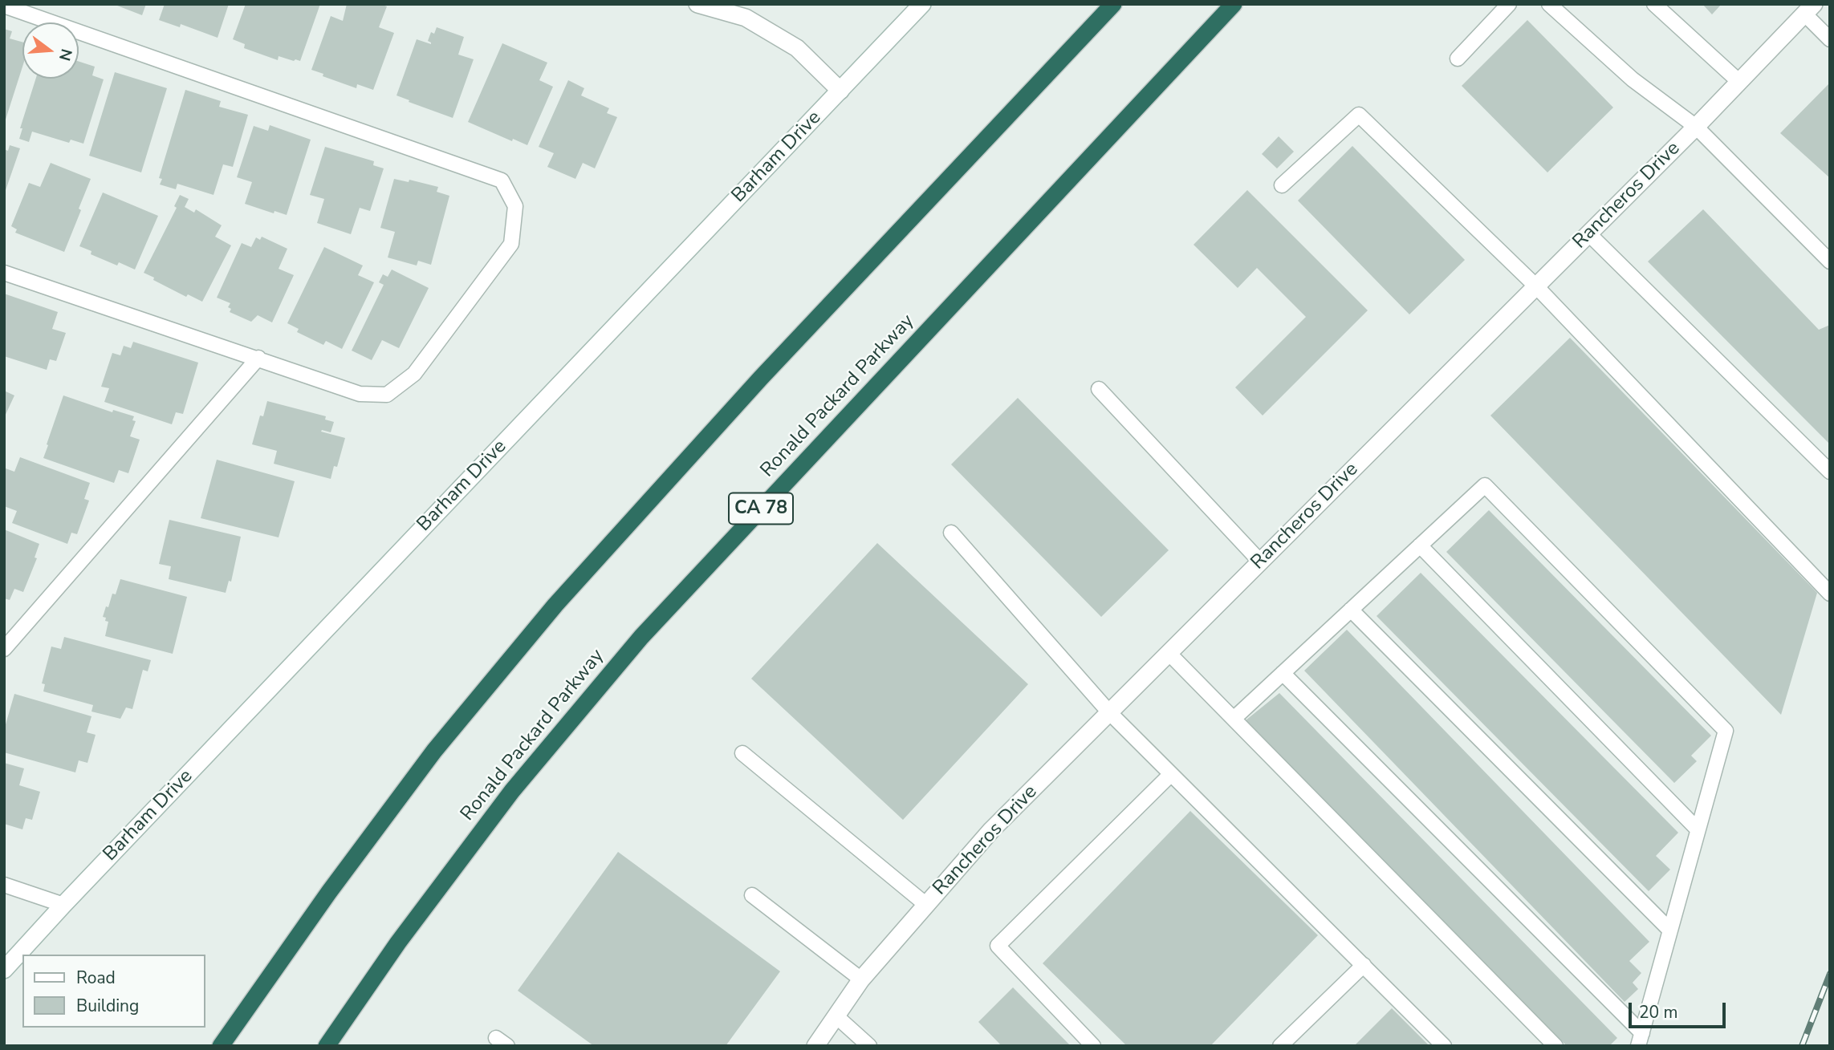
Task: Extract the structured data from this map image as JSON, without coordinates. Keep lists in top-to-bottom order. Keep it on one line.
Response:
{"streets":{"highway":["Ronald Packard Parkway","CA 78"],"street":["Barham Drive","Rancheros Drive"]},"legend":["Road","Building"],"scale_bar":"20 m","north":"right"}
